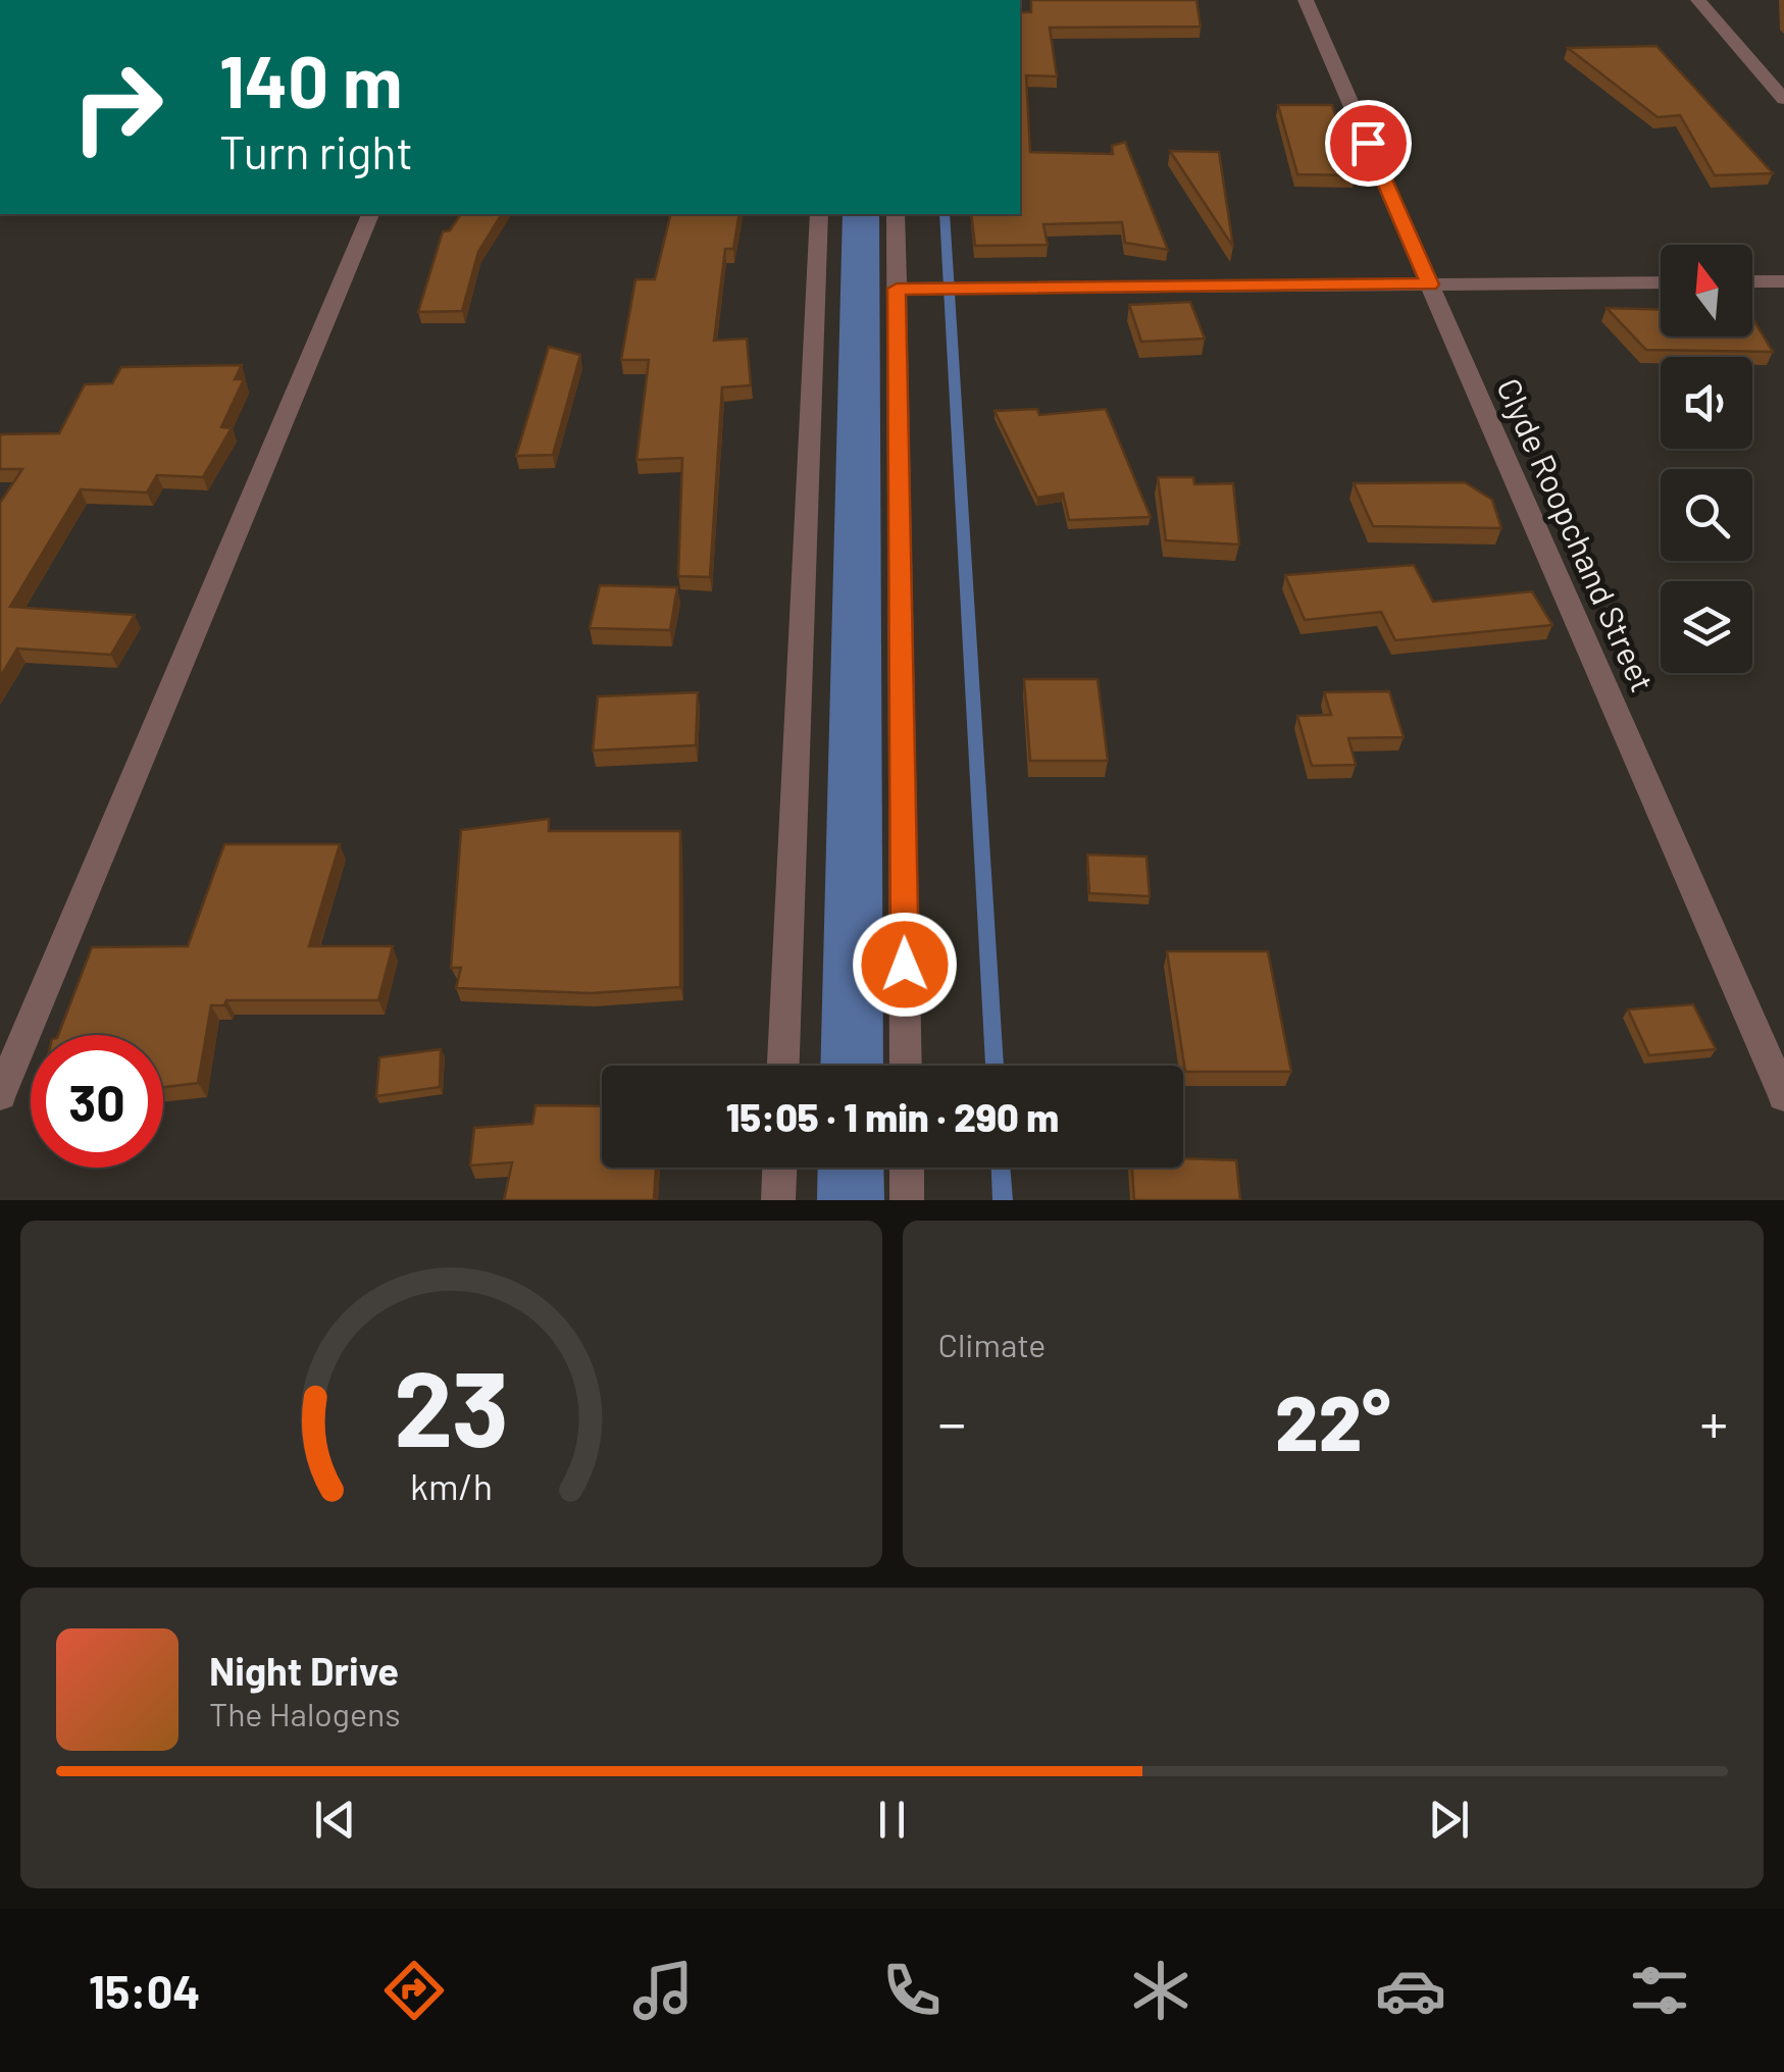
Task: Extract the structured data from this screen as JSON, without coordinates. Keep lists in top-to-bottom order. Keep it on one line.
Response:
{"streets":{"street":["Clyde Roopchand Street"]},"north":"top","page":{"turn":["140 m","Turn right"],"limit":"30","trip":"15:05 · 1 min · 290 m","tile":"Climate","heat":["−","22°","+"],"song":["Night Drive","The Halogens"],"tabs":"15:04","gauge":["23","km/h"]}}
